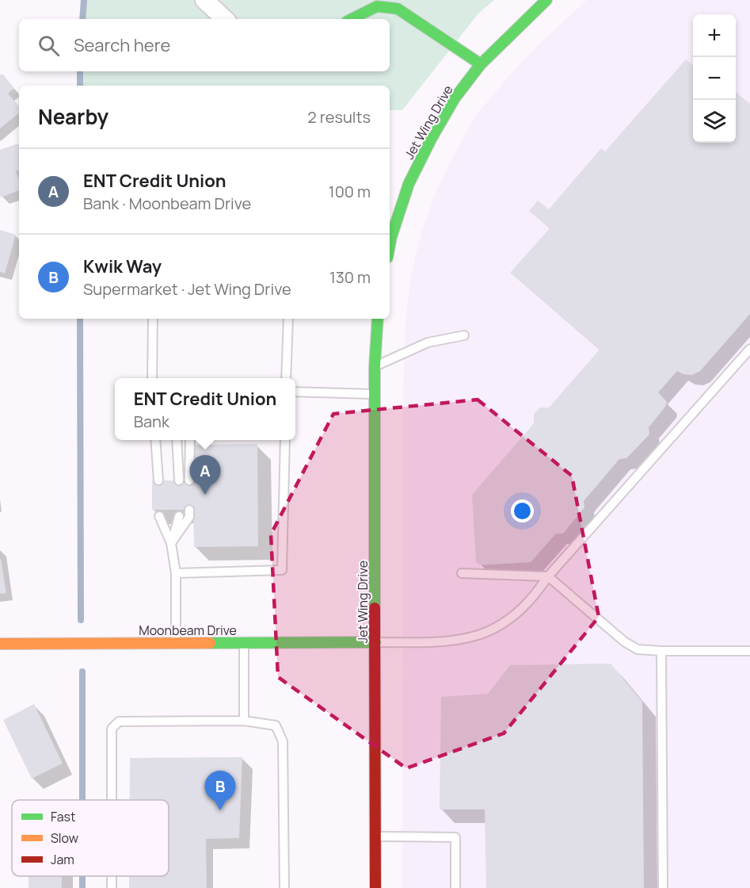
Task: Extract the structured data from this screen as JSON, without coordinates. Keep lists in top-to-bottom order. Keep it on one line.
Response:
{"streets":{"main road":["Jet Wing Drive","Moonbeam Drive"]},"crossings":[["Jet Wing Drive","Moonbeam Drive"]],"legend":["Fast","Slow","Jam"],"page":{"map_buttons":["+","−"],"search":"Search here","heading":["Nearby","2 results"],"list":[{"mark":"A","name":"ENT Credit Union","note":"Bank · Moonbeam Drive","value":"100 m"},{"mark":"B","name":"Kwik Way","note":"Supermarket · Jet Wing Drive","value":"130 m"}],"popup":["ENT Credit Union","Bank"],"pins":["A","B"]}}
